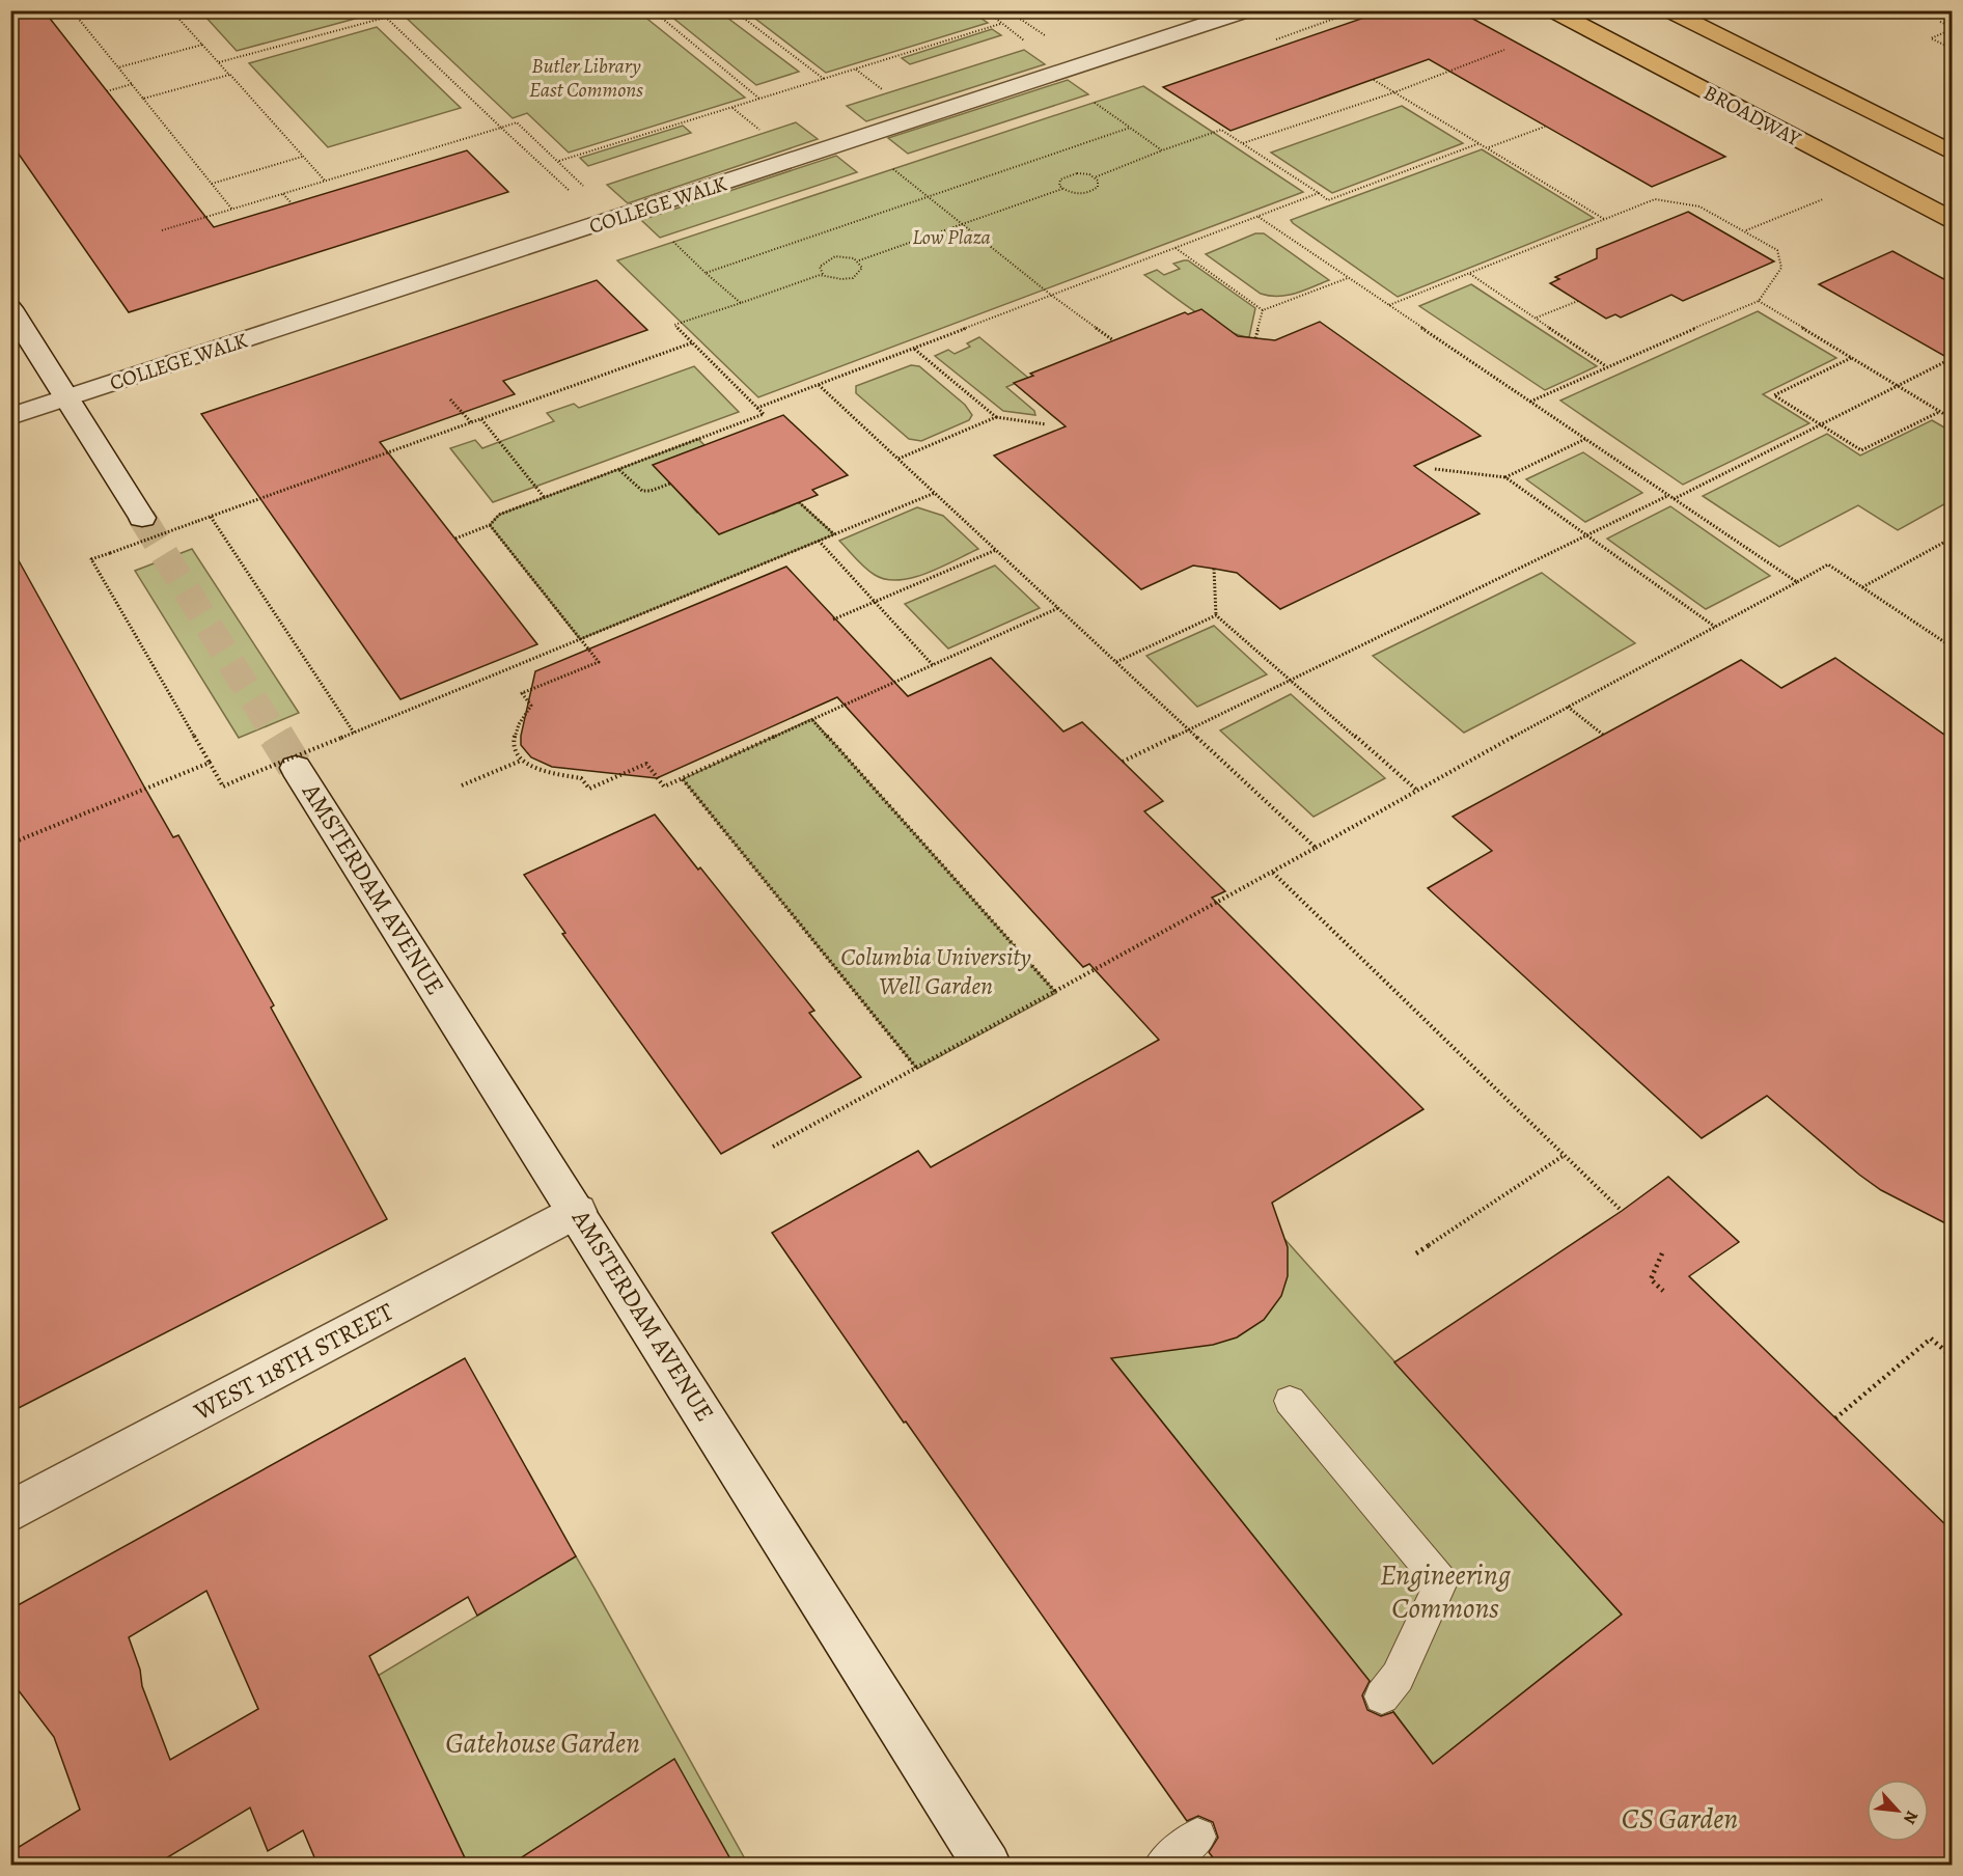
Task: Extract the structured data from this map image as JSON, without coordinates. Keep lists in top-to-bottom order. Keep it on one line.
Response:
{"streets":{"main road":["BROADWAY"],"street":["COLLEGE WALK","AMSTERDAM AVENUE","WEST 118TH STREET"]},"crossings":[["AMSTERDAM AVENUE","WEST 118TH STREET"]],"parks":["Butler Library East Commons","Low Plaza","Columbia University Well Garden","Engineering Commons","Gatehouse Garden","CS Garden"],"north":"bottom right"}
